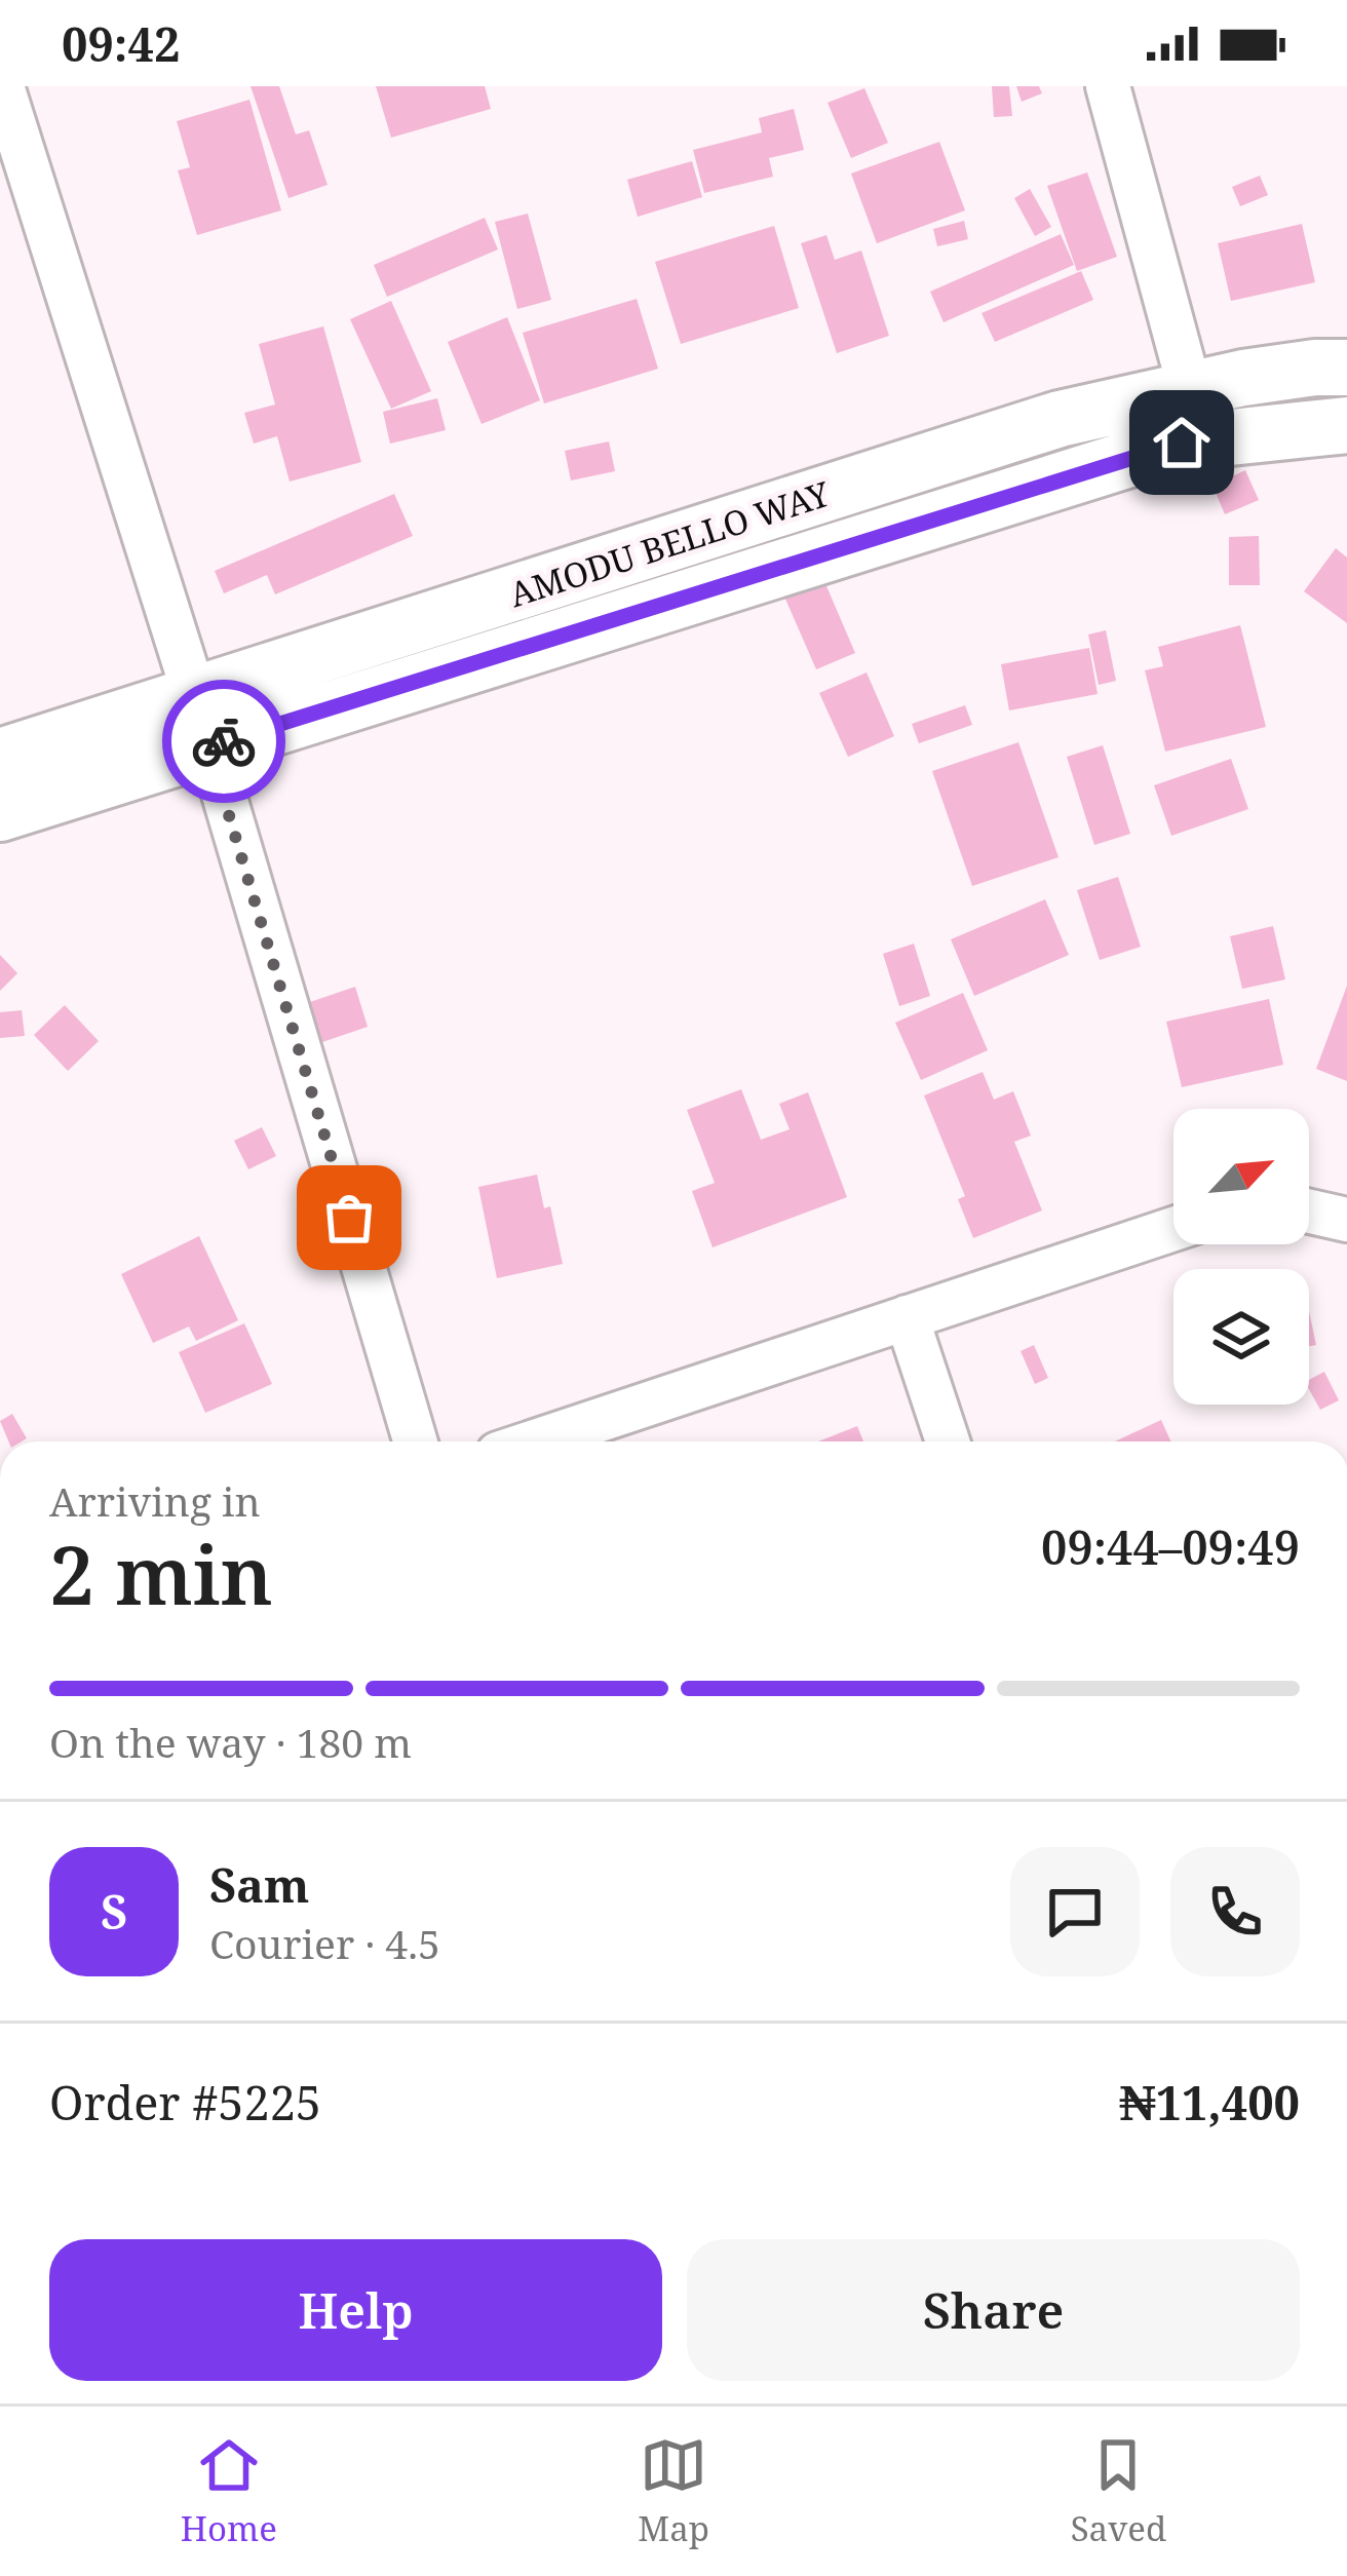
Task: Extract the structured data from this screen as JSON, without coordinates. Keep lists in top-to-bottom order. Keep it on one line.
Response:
{"streets":{"main road":["AMODU BELLO WAY"]},"north":"top right","page":{"status":"09:42","heading":["2 min","Arriving in","09:44–09:49"],"panel":["Sam","Courier · 4.5","Order #5225","₦11,400"],"bar":"On the way · 180 m","round":"S","buttons":["Help","Share"],"tabs":["Home","Map","Saved"]}}
